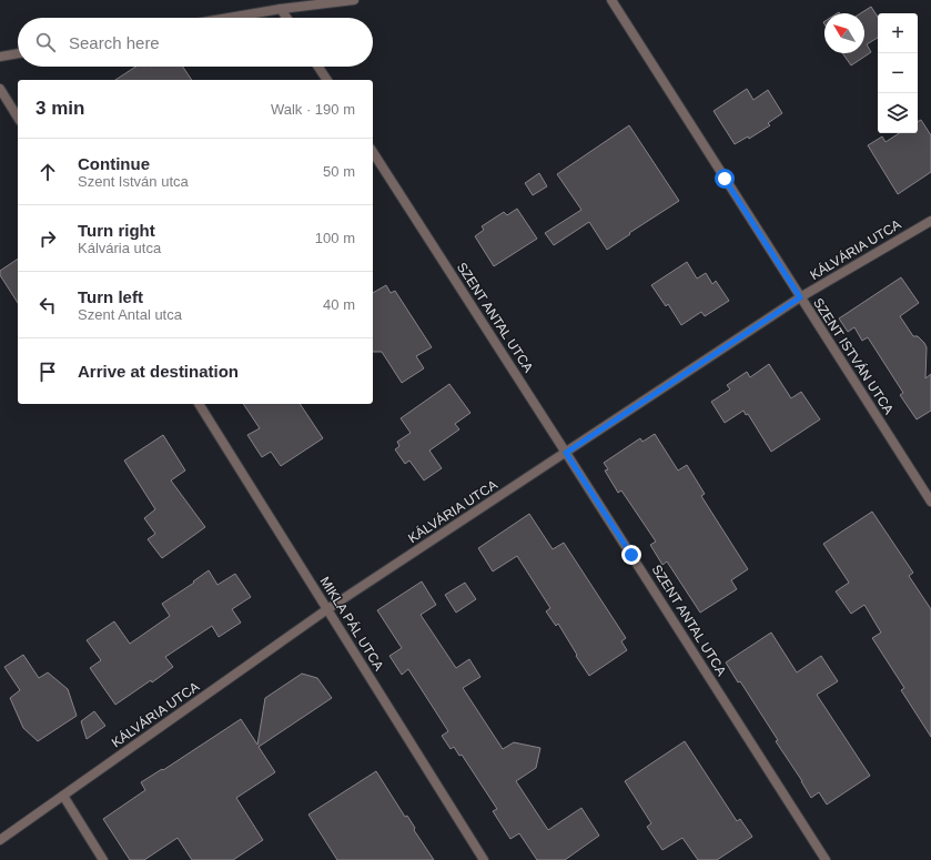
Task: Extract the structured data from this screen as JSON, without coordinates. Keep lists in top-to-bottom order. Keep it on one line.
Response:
{"streets":{"street":["KÁLVÁRIA UTCA","SZENT ANTAL UTCA","SZENT ISTVÁN UTCA","MIKLA PÁL UTCA"]},"crossings":[["KÁLVÁRIA UTCA","SZENT ANTAL UTCA"],["KÁLVÁRIA UTCA","SZENT ISTVÁN UTCA"],["KÁLVÁRIA UTCA","MIKLA PÁL UTCA"]],"north":"top left","page":{"map_buttons":["+","−"],"search":"Search here","heading":["3 min","Walk · 190 m"],"list":[["Continue","Szent István utca","50 m"],["Turn right","Kálvária utca","100 m"],["Turn left","Szent Antal utca","40 m"],"Arrive at destination"]}}
